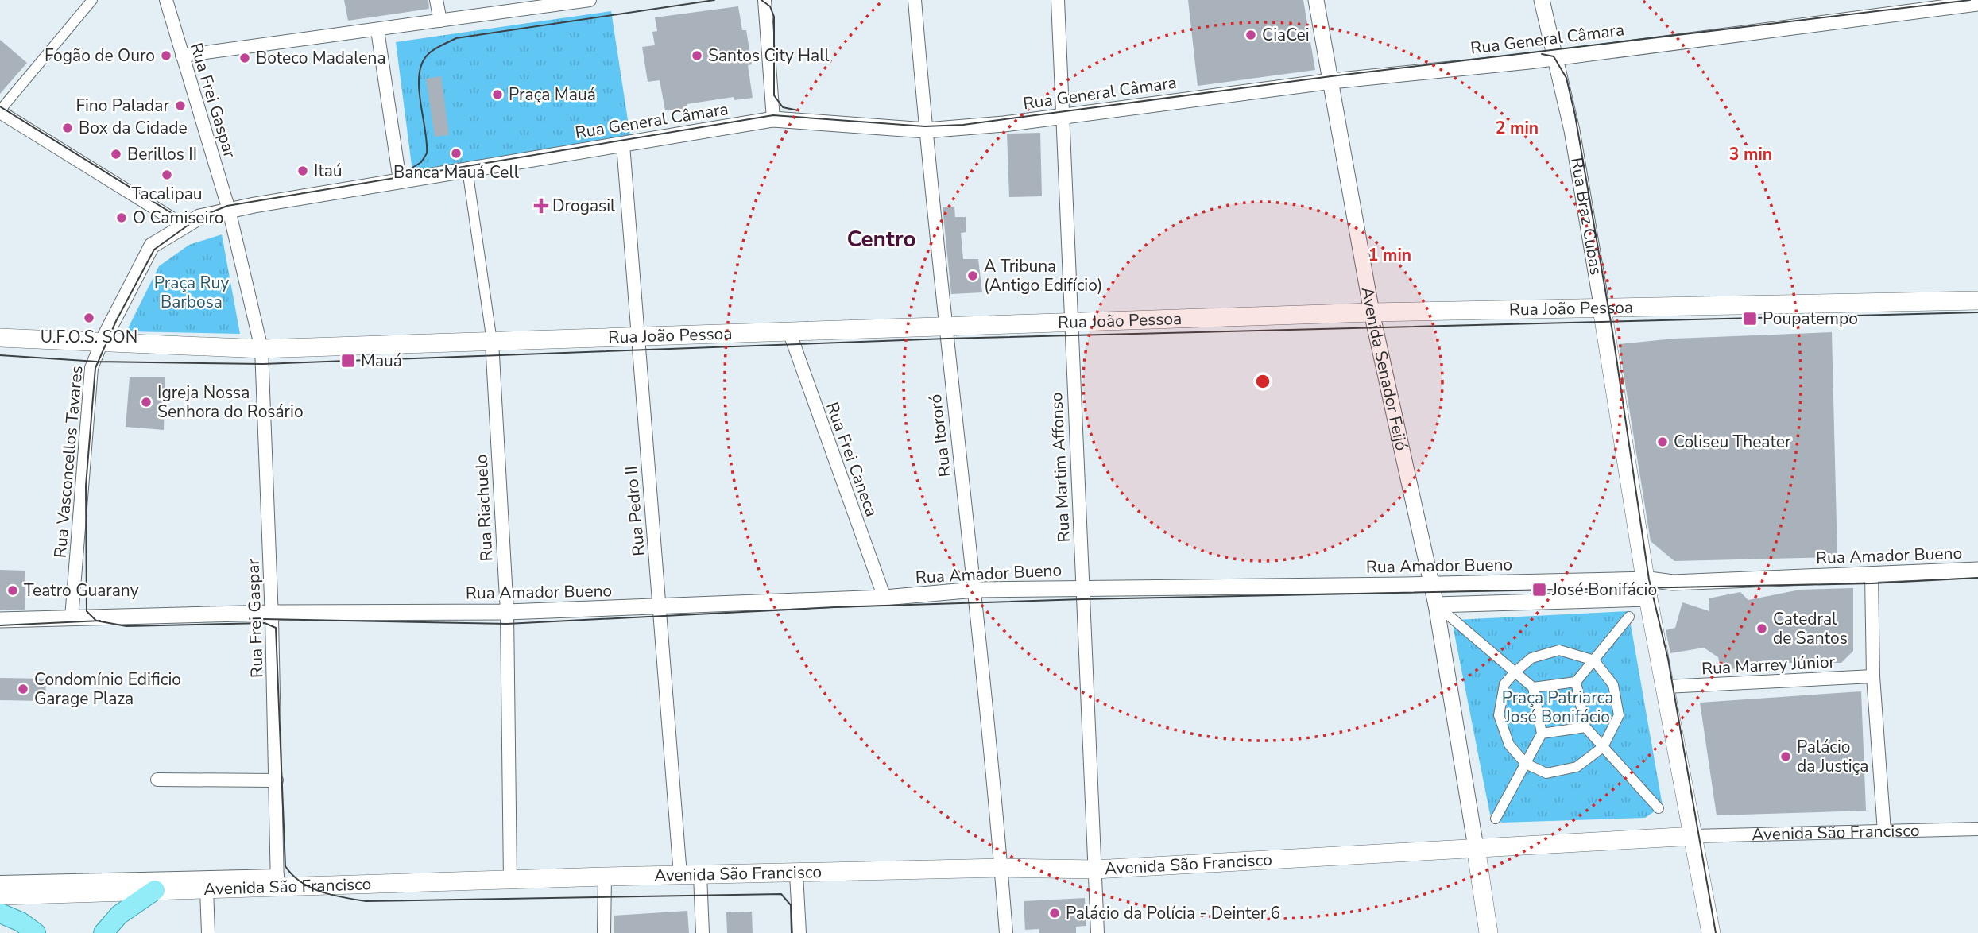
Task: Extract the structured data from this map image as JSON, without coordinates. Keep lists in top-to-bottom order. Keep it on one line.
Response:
{"streets":{"main road":["Rua Braz Cubas","Rua João Pessoa","Avenida São Francisco"],"street":["Rua General Câmara","Rua Frei Gaspar","Avenida Senador Feijó","Rua Itororó","Rua Frei Caneca","Rua Vasconcellos Tavares","Rua Martim Affonso","Rua Riachuelo","Rua Pedro II","Rua Amador Bueno","Rua Marrey Júnior"]},"crossings":[["Rua General Câmara","Rua Frei Gaspar"],["Rua General Câmara","Rua Braz Cubas"],["Rua General Câmara","Avenida Senador Feijó"],["Rua General Câmara","Rua Itororó"],["Rua General Câmara","Rua Martim Affonso"],["Rua General Câmara","Rua Riachuelo"],["Rua General Câmara","Rua Pedro II"],["Rua Frei Gaspar","Rua João Pessoa"],["Rua Frei Gaspar","Rua Amador Bueno"],["Rua Frei Gaspar","Avenida São Francisco"],["Rua Braz Cubas","Rua João Pessoa"],["Rua Braz Cubas","Rua Amador Bueno"],["Rua João Pessoa","Avenida Senador Feijó"],["Rua João Pessoa","Rua Itororó"],["Rua João Pessoa","Rua Frei Caneca"],["Rua João Pessoa","Rua Martim Affonso"],["Rua João Pessoa","Rua Riachuelo"],["Rua João Pessoa","Rua Pedro II"],["Avenida Senador Feijó","Rua Amador Bueno"],["Rua Itororó","Rua Amador Bueno"],["Rua Itororó","Avenida São Francisco"],["Rua Frei Caneca","Rua Amador Bueno"],["Rua Vasconcellos Tavares","Rua Amador Bueno"],["Rua Martim Affonso","Rua Amador Bueno"],["Rua Martim Affonso","Avenida São Francisco"],["Rua Riachuelo","Rua Amador Bueno"],["Rua Riachuelo","Avenida São Francisco"],["Rua Pedro II","Rua Amador Bueno"],["Rua Pedro II","Avenida São Francisco"]],"districts":["Centro"],"parks":["Praça Ruy Barbosa","Praça Patriarca José Bonifácio"],"places":{"other":["CiaCei","Fogão de Ouro","Santos City Hall","Boteco Madalena","Praça Mauá","Fino Paladar","Box da Cidade","Banca Mauá Cell","Berillos II","Itaú","Tacalipau","O Camiseiro","A Tribuna (Antigo Edifício)","U.F.O.S. SON","Igreja Nossa Senhora do Rosário","Coliseu Theater","Teatro Guarany","Catedral de Santos","Condomínio Edificio Garage Plaza","Palácio da Justiça","Palácio da Polícia - Deinter 6"],"health":["Drogasil"],"transit":["Poupatempo","Mauá","José Bonifácio"]},"rings":["2 min","3 min","1 min"]}
